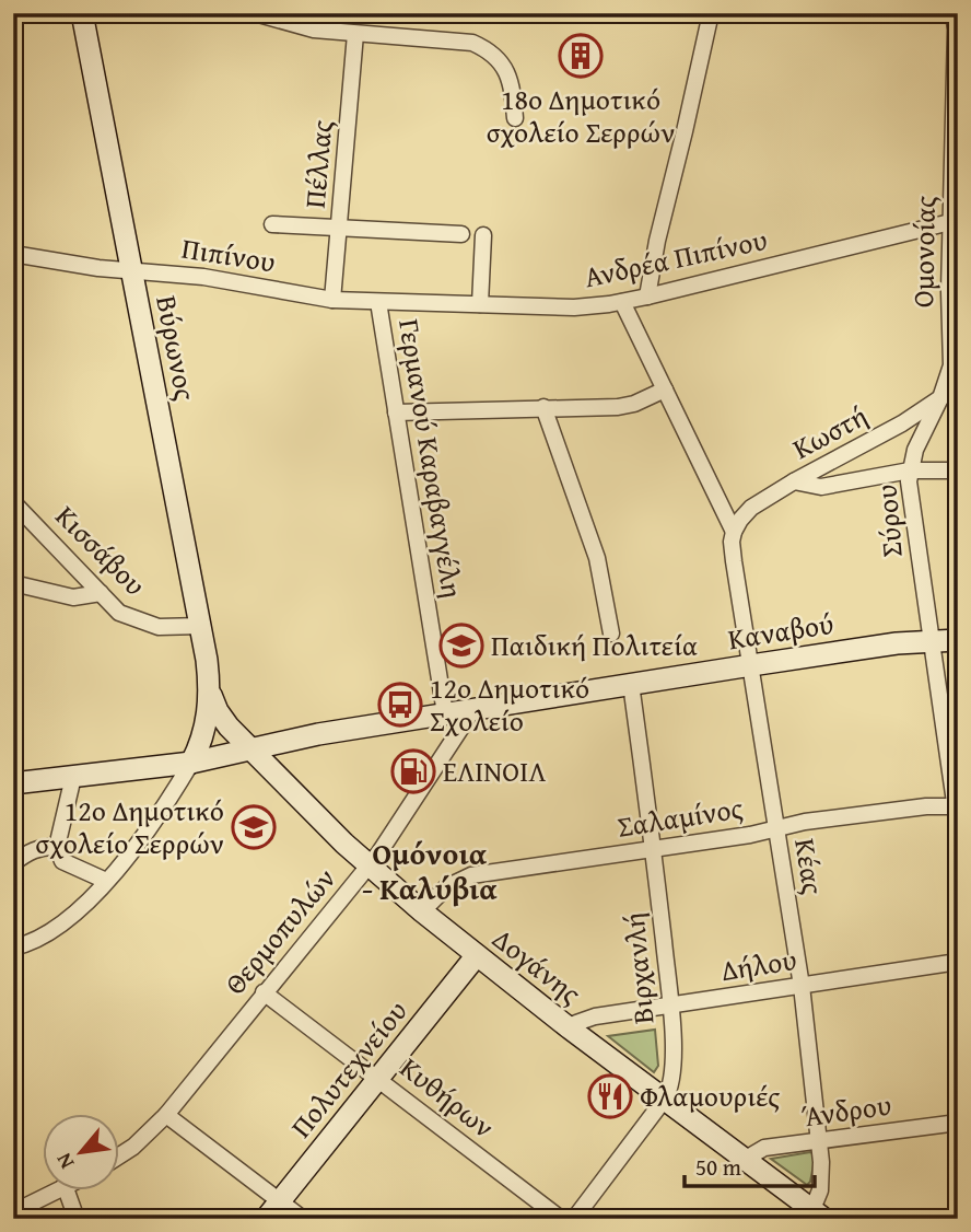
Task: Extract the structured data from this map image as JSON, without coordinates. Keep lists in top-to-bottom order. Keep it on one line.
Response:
{"streets":{"street":["Πέλλας","Ομονοίας","Πιπίνου","Ανδρέα Πιπίνου","Βύρωνος","Κωστή","Γερμανού Καραβαγγέλη","Σύρου","Κισσάβου","Καναβού","Σαλαμίνος","Κέας","Θερμοπυλών","Δήλου","Δογάνης","Βιρχανλή","Πολυτεχνείου","Κυθήρων","Άνδρου"]},"crossings":[["Πέλλας","Πιπίνου"],["Πέλλας","Ανδρέα Πιπίνου"],["Ομονοίας","Ανδρέα Πιπίνου"],["Ομονοίας","Κωστή"],["Ομονοίας","Σύρου"],["Πιπίνου","Ανδρέα Πιπίνου"],["Πιπίνου","Βύρωνος"],["Ανδρέα Πιπίνου","Γερμανού Καραβαγγέλη"],["Βύρωνος","Κισσάβου"],["Βύρωνος","Δογάνης"],["Κωστή","Σύρου"],["Κωστή","Κέας"],["Γερμανού Καραβαγγέλη","Καναβού"],["Σύρου","Καναβού"],["Σύρου","Σαλαμίνος"],["Καναβού","Κέας"],["Καναβού","Θερμοπυλών"],["Καναβού","Δογάνης"],["Καναβού","Βιρχανλή"],["Σαλαμίνος","Κέας"],["Σαλαμίνος","Δογάνης"],["Σαλαμίνος","Βιρχανλή"],["Κέας","Δήλου"],["Κέας","Δογάνης"],["Κέας","Άνδρου"],["Θερμοπυλών","Δογάνης"],["Θερμοπυλών","Κυθήρων"],["Δήλου","Δογάνης"],["Δήλου","Βιρχανλή"],["Δογάνης","Βιρχανλή"],["Δογάνης","Πολυτεχνείου"],["Δογάνης","Άνδρου"],["Πολυτεχνείου","Κυθήρων"]],"districts":["Ομόνοια - Καλύβια"],"places":{"building":["18ο Δημοτικό σχολείο Σερρών"],"school or university":["Παιδική Πολιτεία","12ο Δημοτικό σχολείο Σερρών"],"bus stop":["12ο Δημοτικό Σχολείο"],"fuel station":["ΕΛΙΝΟΙΛ"],"restaurant":["Φλαμουριές"]},"scale_bar":"50 m","north":"bottom left"}
